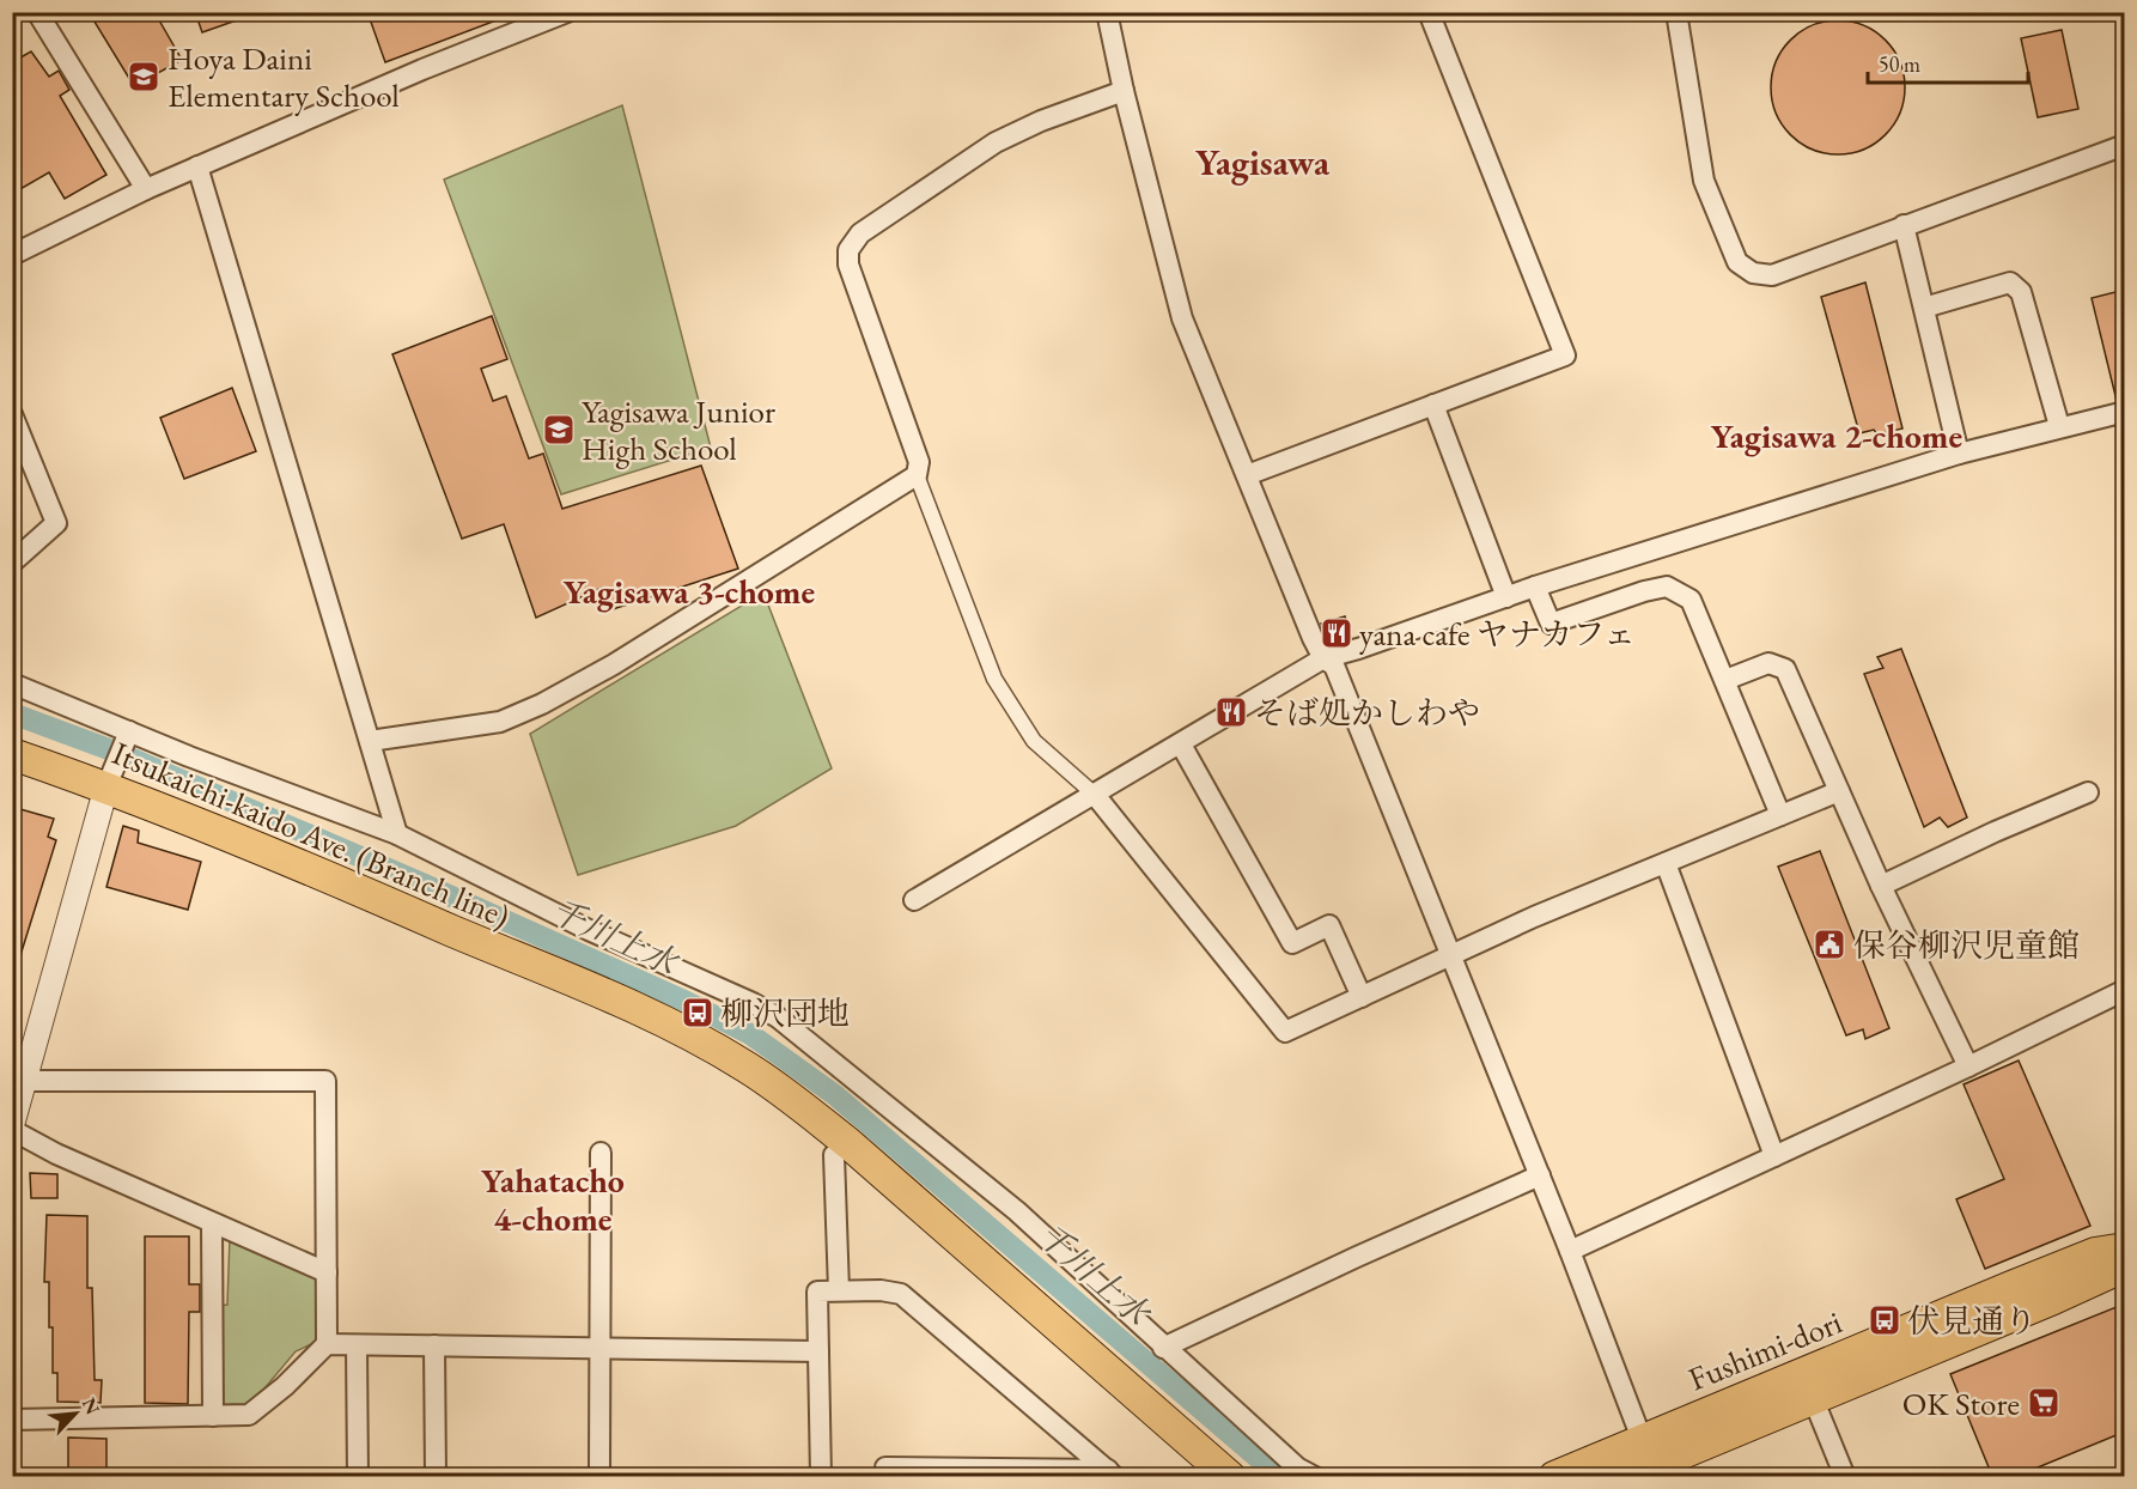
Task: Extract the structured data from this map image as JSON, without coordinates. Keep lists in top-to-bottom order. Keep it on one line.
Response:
{"streets":{"main road":["Itsukaichi-kaido Ave. (Branch line)","Fushimi-dori"]},"districts":["Yagisawa","Yagisawa 2-chome","Yagisawa 3-chome","Yahatacho 4-chome"],"water":["千川上水"],"places":{"school or university":["Hoya Daini Elementary School","Yagisawa Junior High School"],"restaurant":["yana cafe ヤナカフェ","そば処かしわや"],"public building":["保谷柳沢児童館"],"bus stop":["柳沢団地","伏見通り"],"supermarket":["OK Store"]},"scale_bar":"50 m","north":"top right"}
